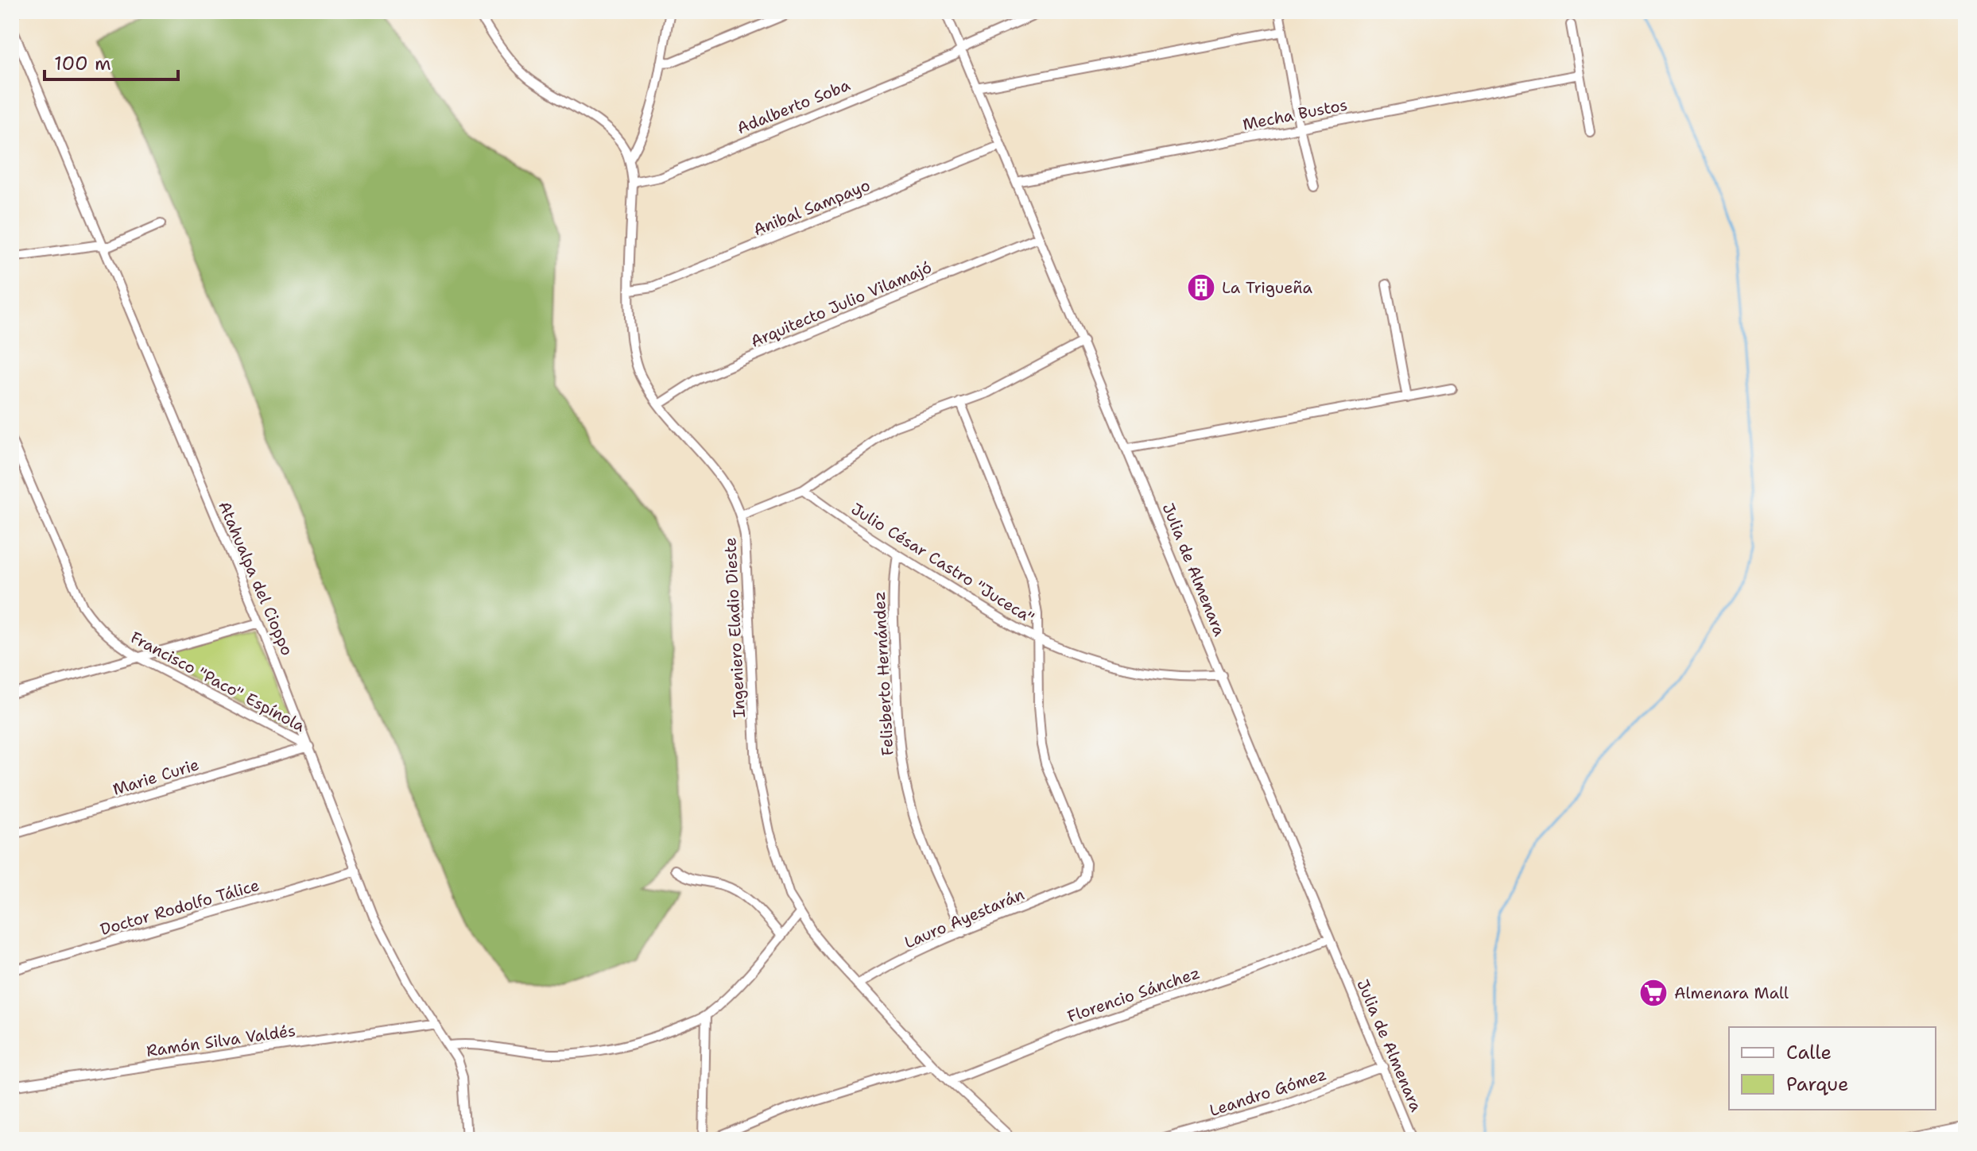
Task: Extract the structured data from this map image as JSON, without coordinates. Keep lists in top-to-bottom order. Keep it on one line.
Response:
{"streets":{"street":["Adalberto Soba","Mecha Bustos","Anibal Sampayo","Arquitecto Julio Vilamajó","Julio César Castro \"Juceca\"","Julia de Almenara","Atahualpa del Cioppo","Ingeniero Eladio Dieste","Felisberto Hernández","Francisco \"Paco\" Espínola","Marie Curie","Doctor Rodolfo Tálice","Lauro Ayestarán","Florencio Sánchez","Ramón Silva Valdés","Leandro Gómez"]},"crossings":[["Adalberto Soba","Julia de Almenara"],["Adalberto Soba","Ingeniero Eladio Dieste"],["Mecha Bustos","Julia de Almenara"],["Anibal Sampayo","Julia de Almenara"],["Anibal Sampayo","Ingeniero Eladio Dieste"],["Arquitecto Julio Vilamajó","Julia de Almenara"],["Arquitecto Julio Vilamajó","Ingeniero Eladio Dieste"],["Julio César Castro \"Juceca\"","Julia de Almenara"],["Julio César Castro \"Juceca\"","Felisberto Hernández"],["Julio César Castro \"Juceca\"","Lauro Ayestarán"],["Julia de Almenara","Florencio Sánchez"],["Julia de Almenara","Leandro Gómez"],["Atahualpa del Cioppo","Francisco \"Paco\" Espínola"],["Atahualpa del Cioppo","Marie Curie"],["Atahualpa del Cioppo","Doctor Rodolfo Tálice"],["Atahualpa del Cioppo","Ramón Silva Valdés"],["Ingeniero Eladio Dieste","Lauro Ayestarán"],["Ingeniero Eladio Dieste","Florencio Sánchez"],["Felisberto Hernández","Lauro Ayestarán"],["Francisco \"Paco\" Espínola","Marie Curie"]],"places":{"building":["La Trigueña"],"supermarket":["Almenara Mall"]},"legend":["Calle","Parque"],"scale_bar":"100 m"}
